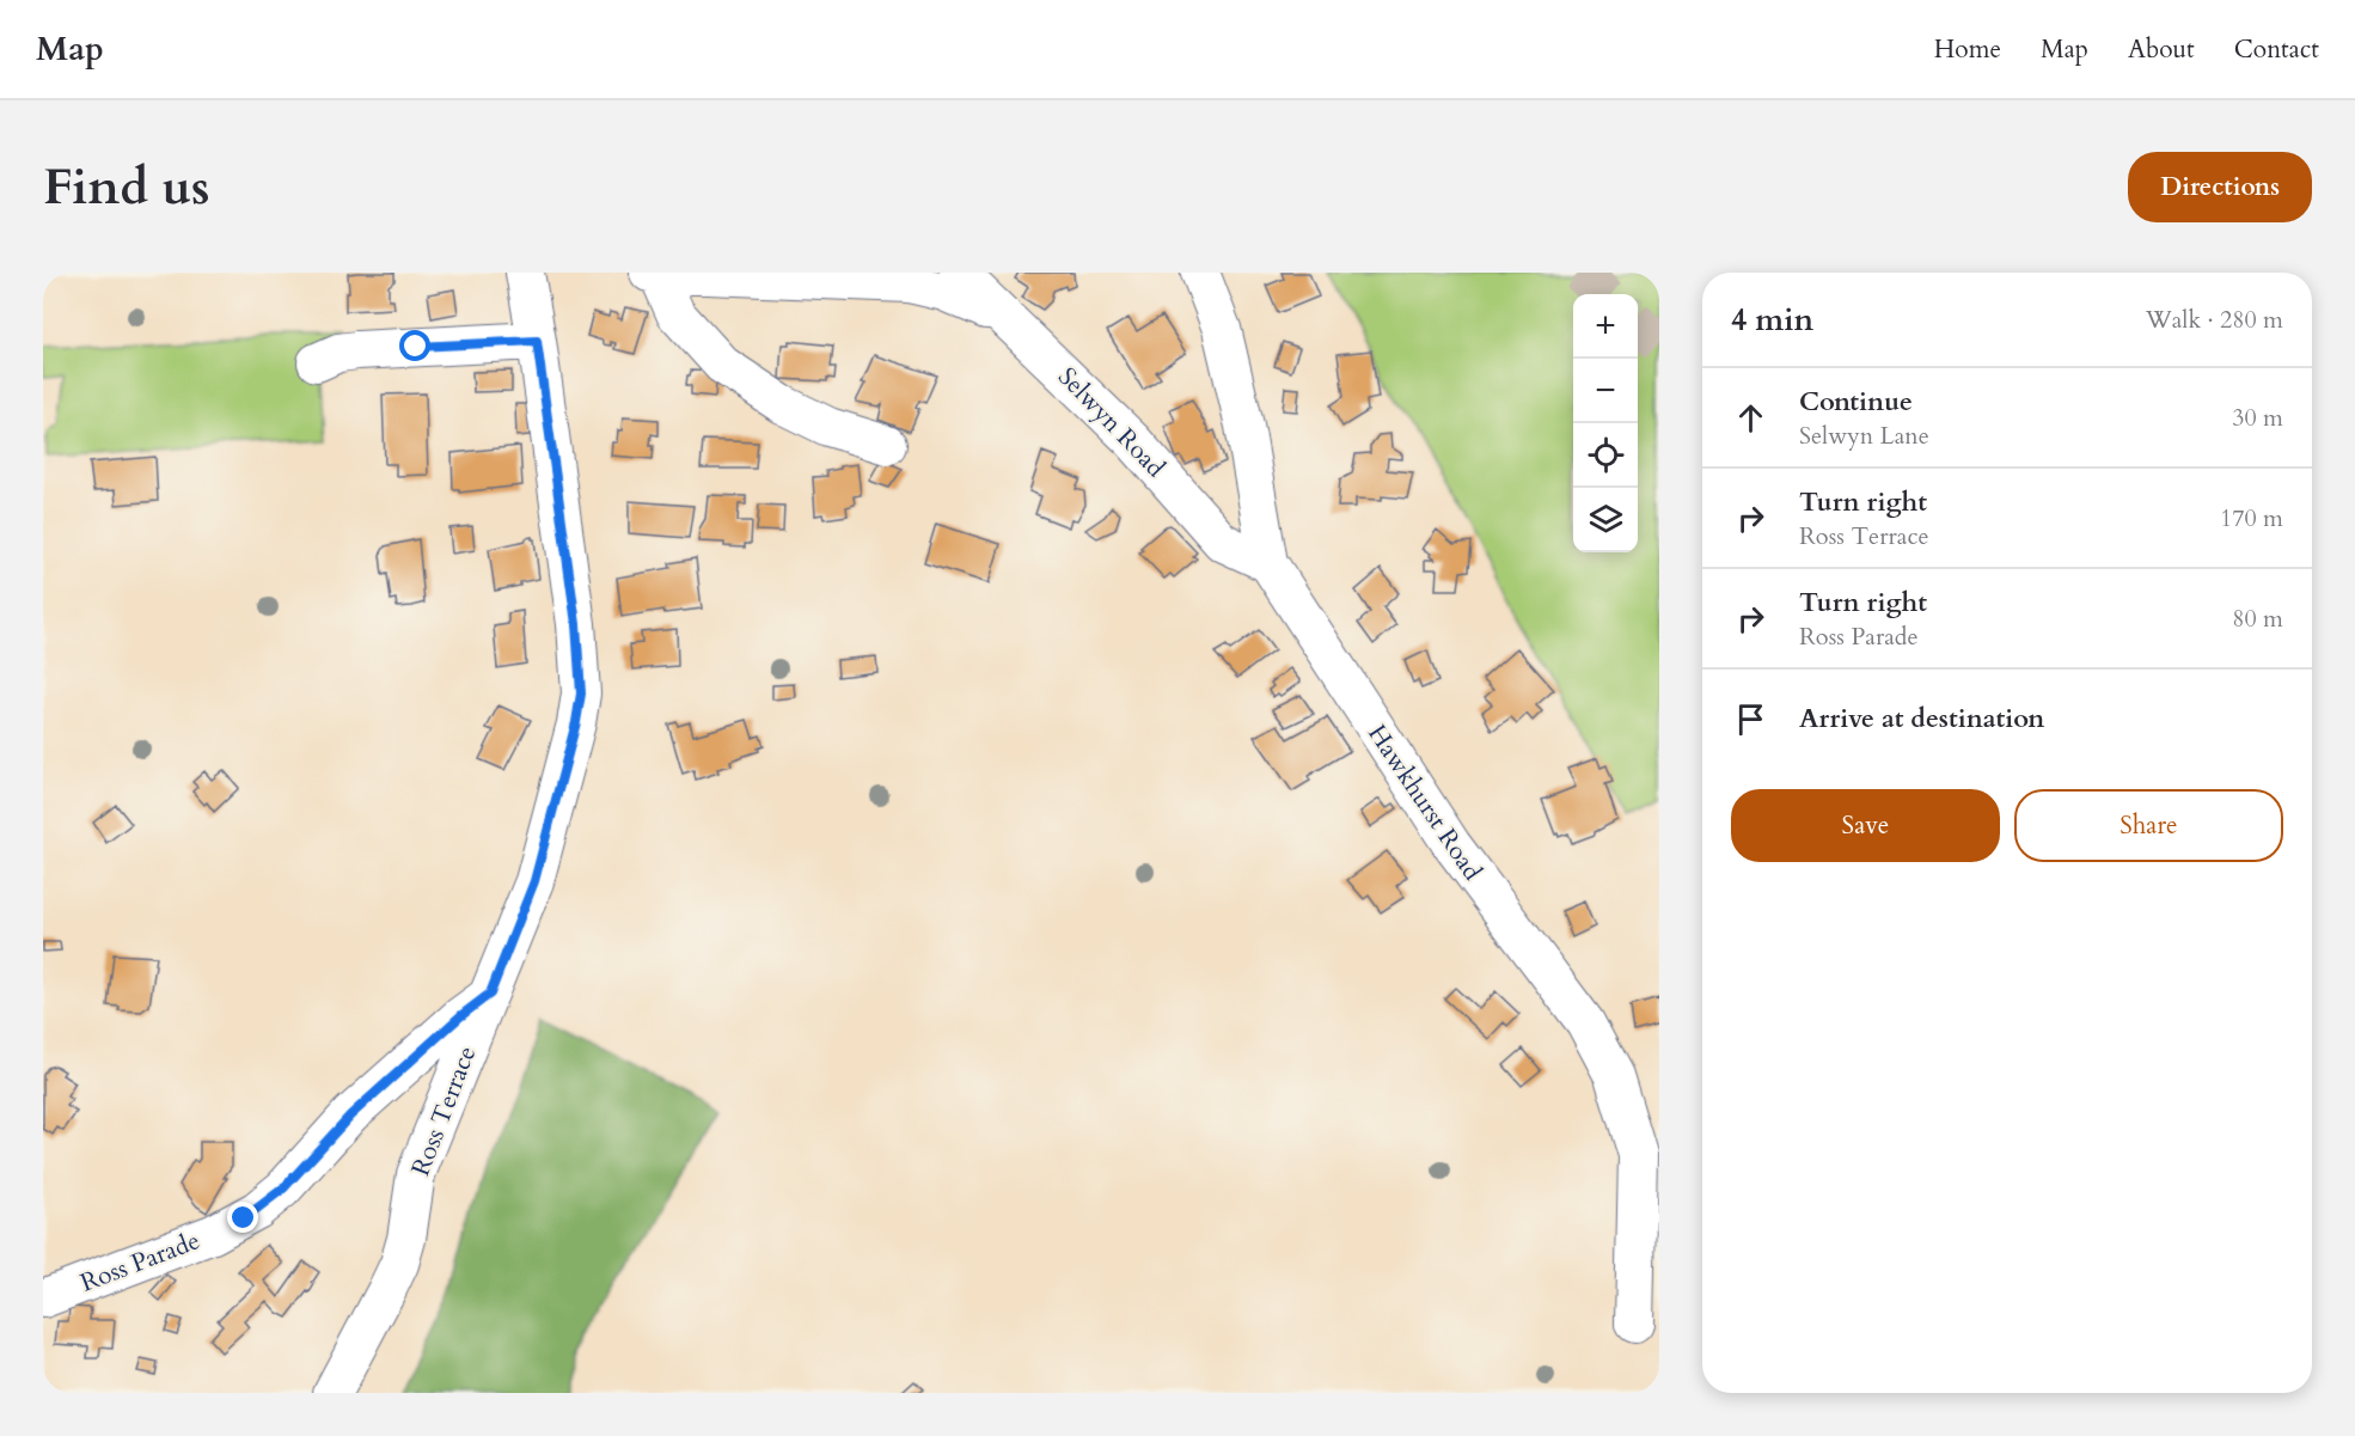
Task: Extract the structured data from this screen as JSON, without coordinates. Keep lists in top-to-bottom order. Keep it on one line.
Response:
{"streets":{"street":["Selwyn Road","Hawkhurst Road","Ross Terrace","Ross Parade"]},"crossings":[["Selwyn Road","Hawkhurst Road"],["Ross Terrace","Ross Parade"]],"page":{"header":"Map","nav":["Home","Map","About","Contact"],"buttons":["Directions",["Save","Share"]],"title":"Find us","heading":["4 min","Walk · 280 m"],"map_buttons":["+","−"],"list":[["Continue","Selwyn Lane","30 m"],["Turn right","Ross Terrace","170 m"],["Turn right","Ross Parade","80 m"],"Arrive at destination"]}}
